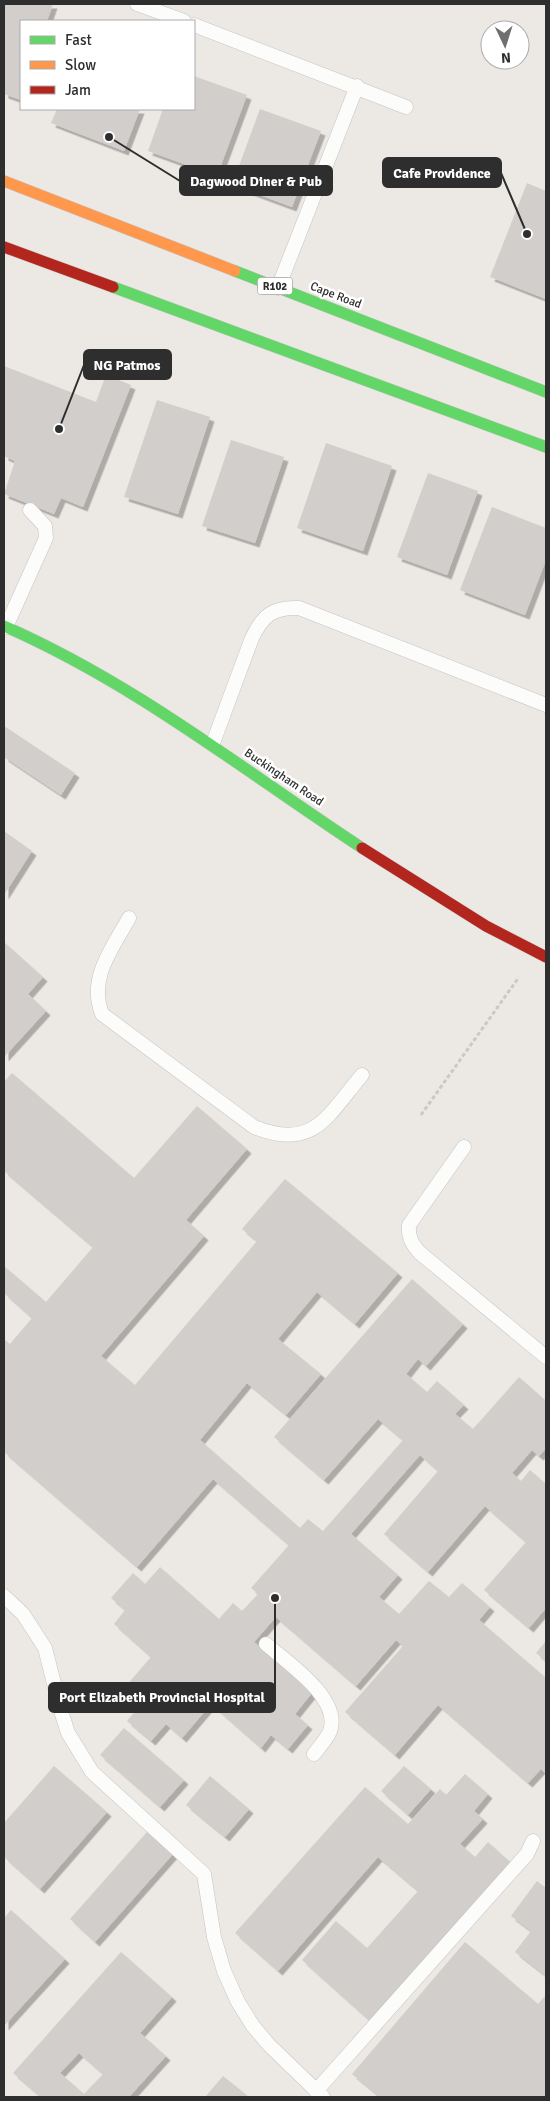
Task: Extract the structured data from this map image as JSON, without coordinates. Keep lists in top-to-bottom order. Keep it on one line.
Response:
{"streets":{"main road":["R102","Cape Road","Buckingham Road"]},"places":["Dagwood Diner & Pub","Cafe Providence","NG Patmos","Port Elizabeth Provincial Hospital"],"legend":["Fast","Slow","Jam"],"north":"bottom"}
